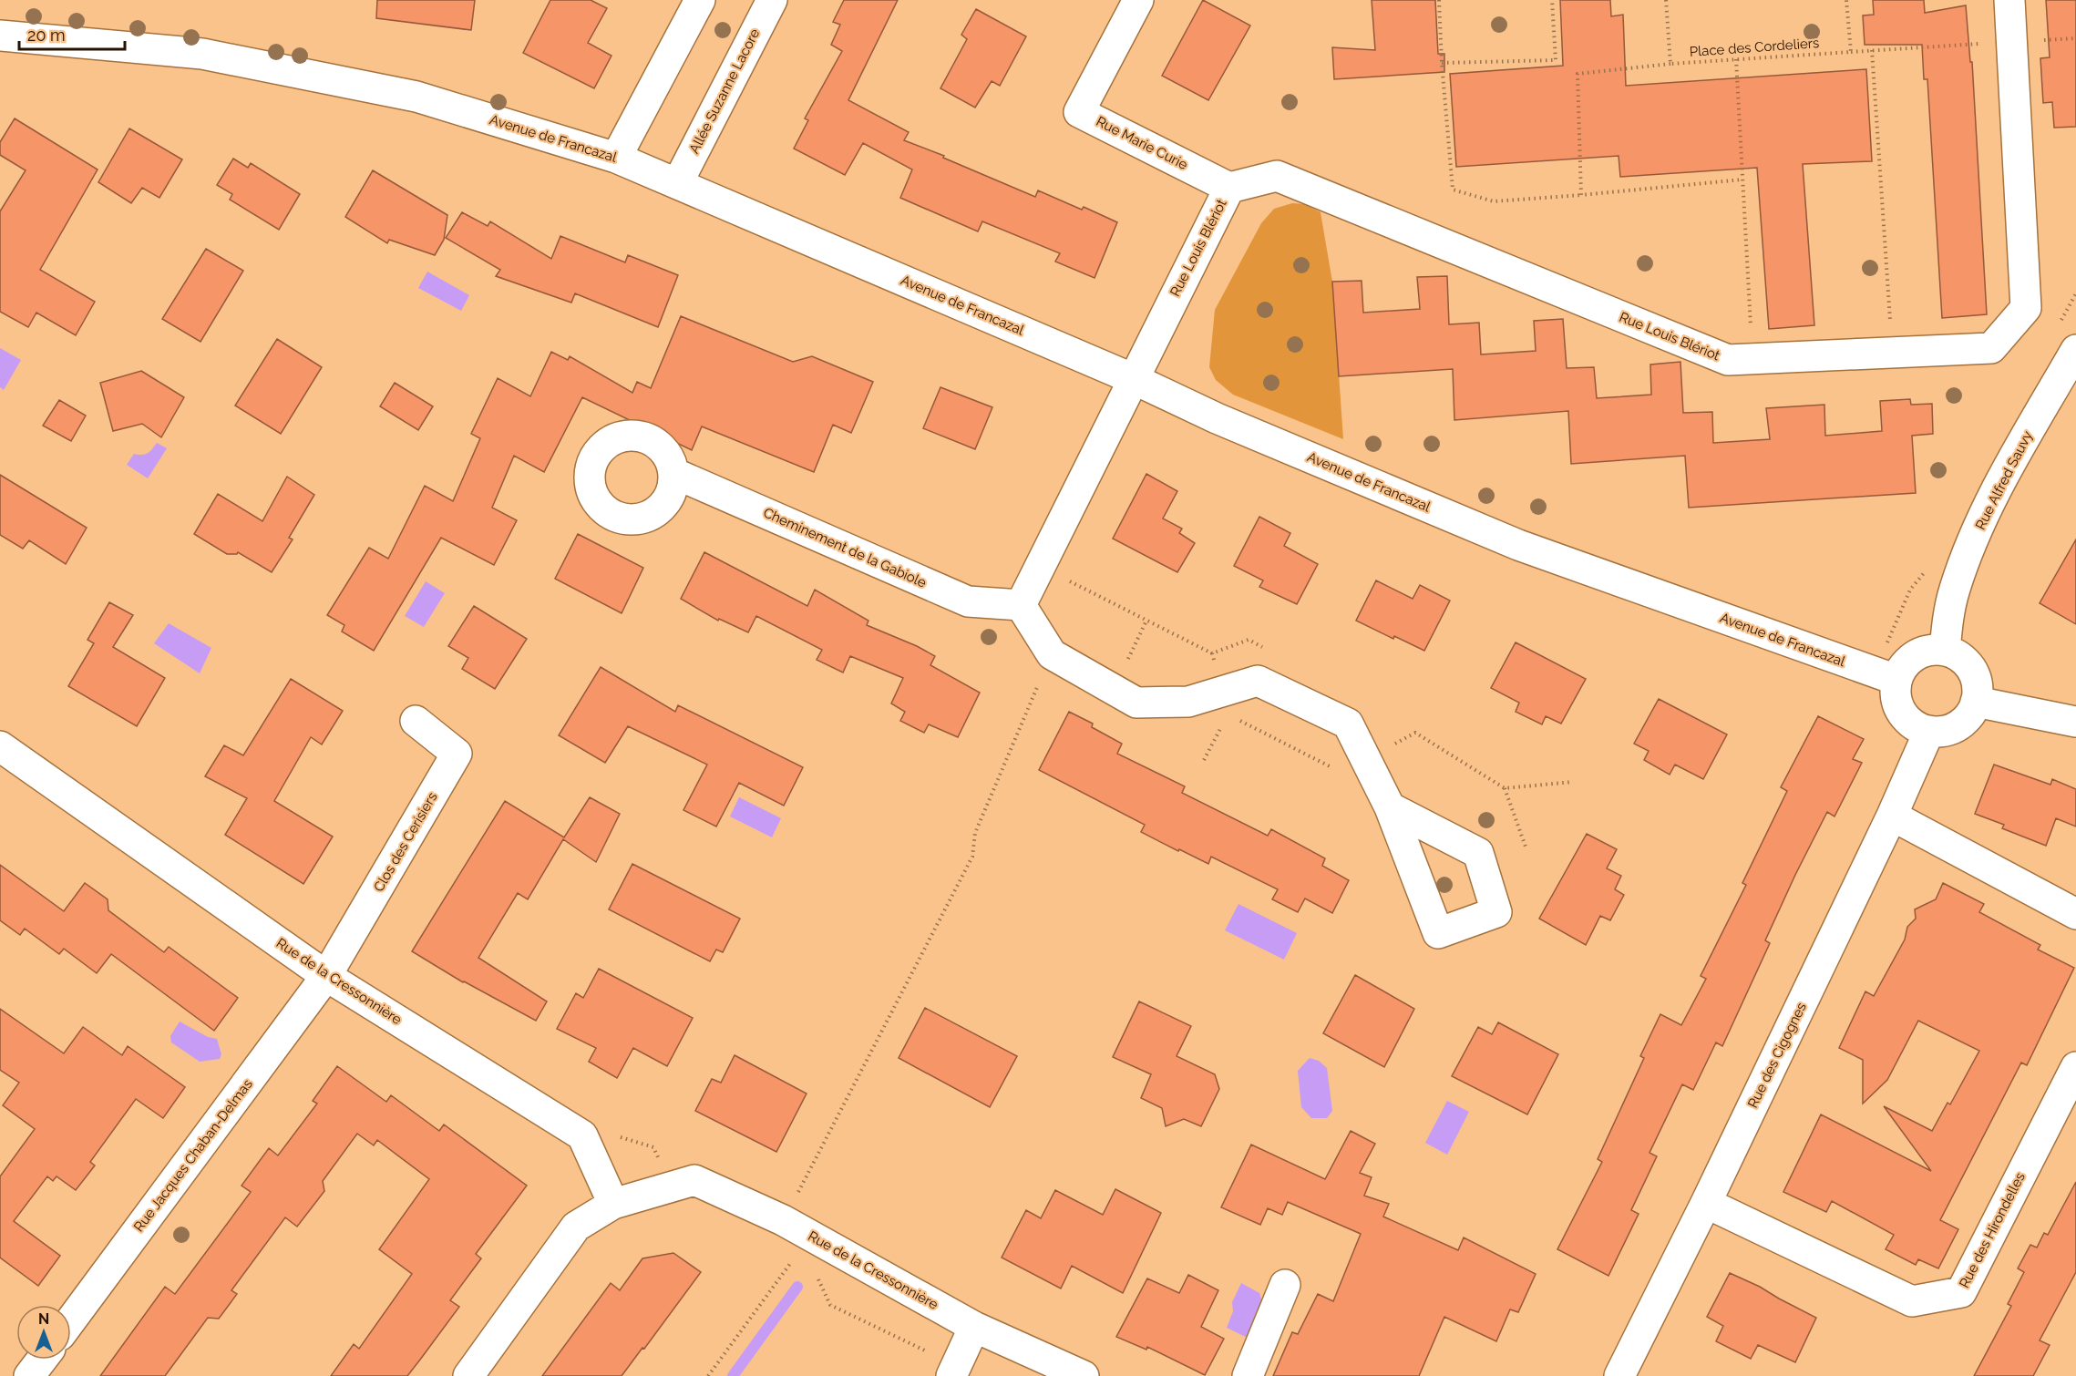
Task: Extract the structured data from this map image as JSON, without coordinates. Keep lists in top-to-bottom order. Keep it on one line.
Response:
{"streets":{"street":["Allée Suzanne Lacore","Avenue de Francazal","Rue Marie Curie","Rue Louis Blériot","Rue Alfred Sauvy","Cheminement de la Gabiole","Clos des Cerisiers","Rue de la Cressonnière","Rue des Cigognes","Rue Jacques Chaban-Delmas","Rue des Hirondelles"],"path":["Place des Cordeliers"]},"crossings":[["Place des Cordeliers","Rue Louis Blériot"],["Allée Suzanne Lacore","Avenue de Francazal"],["Avenue de Francazal","Rue Louis Blériot"],["Avenue de Francazal","Rue Alfred Sauvy"],["Avenue de Francazal","Rue des Cigognes"],["Rue Marie Curie","Rue Louis Blériot"],["Rue Alfred Sauvy","Rue des Cigognes"],["Clos des Cerisiers","Rue de la Cressonnière"],["Clos des Cerisiers","Rue Jacques Chaban-Delmas"],["Rue de la Cressonnière","Rue Jacques Chaban-Delmas"],["Rue des Cigognes","Rue des Hirondelles"]],"scale_bar":"20 m","north":"top"}
